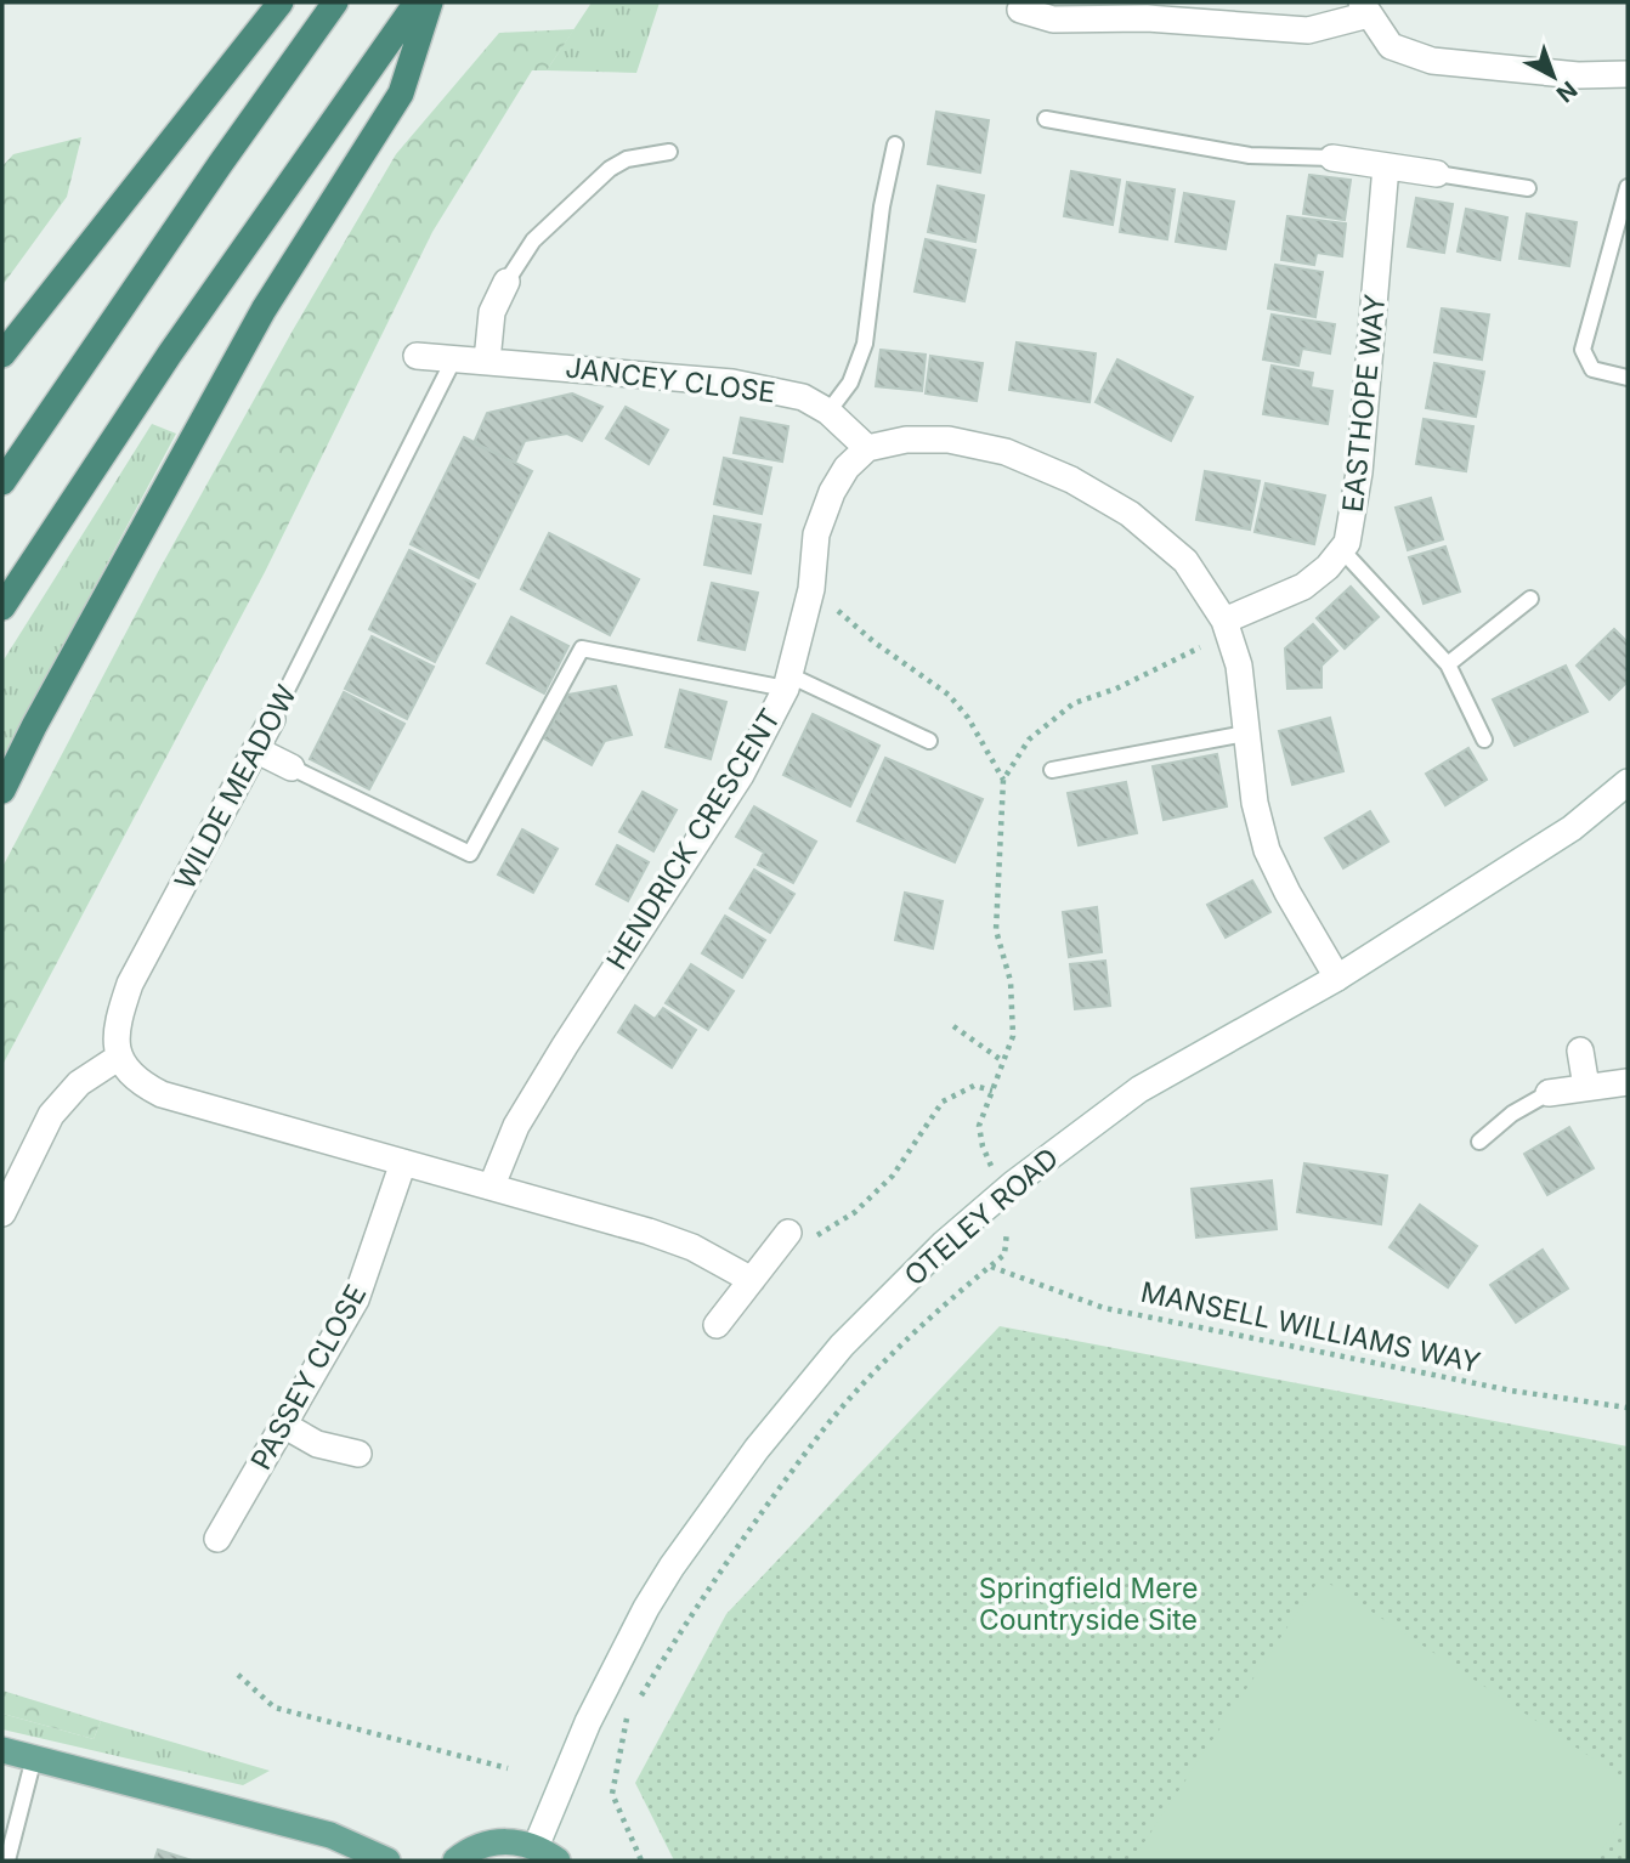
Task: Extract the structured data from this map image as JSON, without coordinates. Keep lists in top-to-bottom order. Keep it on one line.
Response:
{"streets":{"street":["JANCEY CLOSE","EASTHOPE WAY","WILDE MEADOW","HENDRICK CRESCENT","OTELEY ROAD","PASSEY CLOSE"],"path":["MANSELL WILLIAMS WAY"]},"crossings":[["JANCEY CLOSE","WILDE MEADOW"],["JANCEY CLOSE","HENDRICK CRESCENT"],["WILDE MEADOW","HENDRICK CRESCENT"]],"parks":["Springfield Mere Countryside Site"],"north":"bottom right"}
